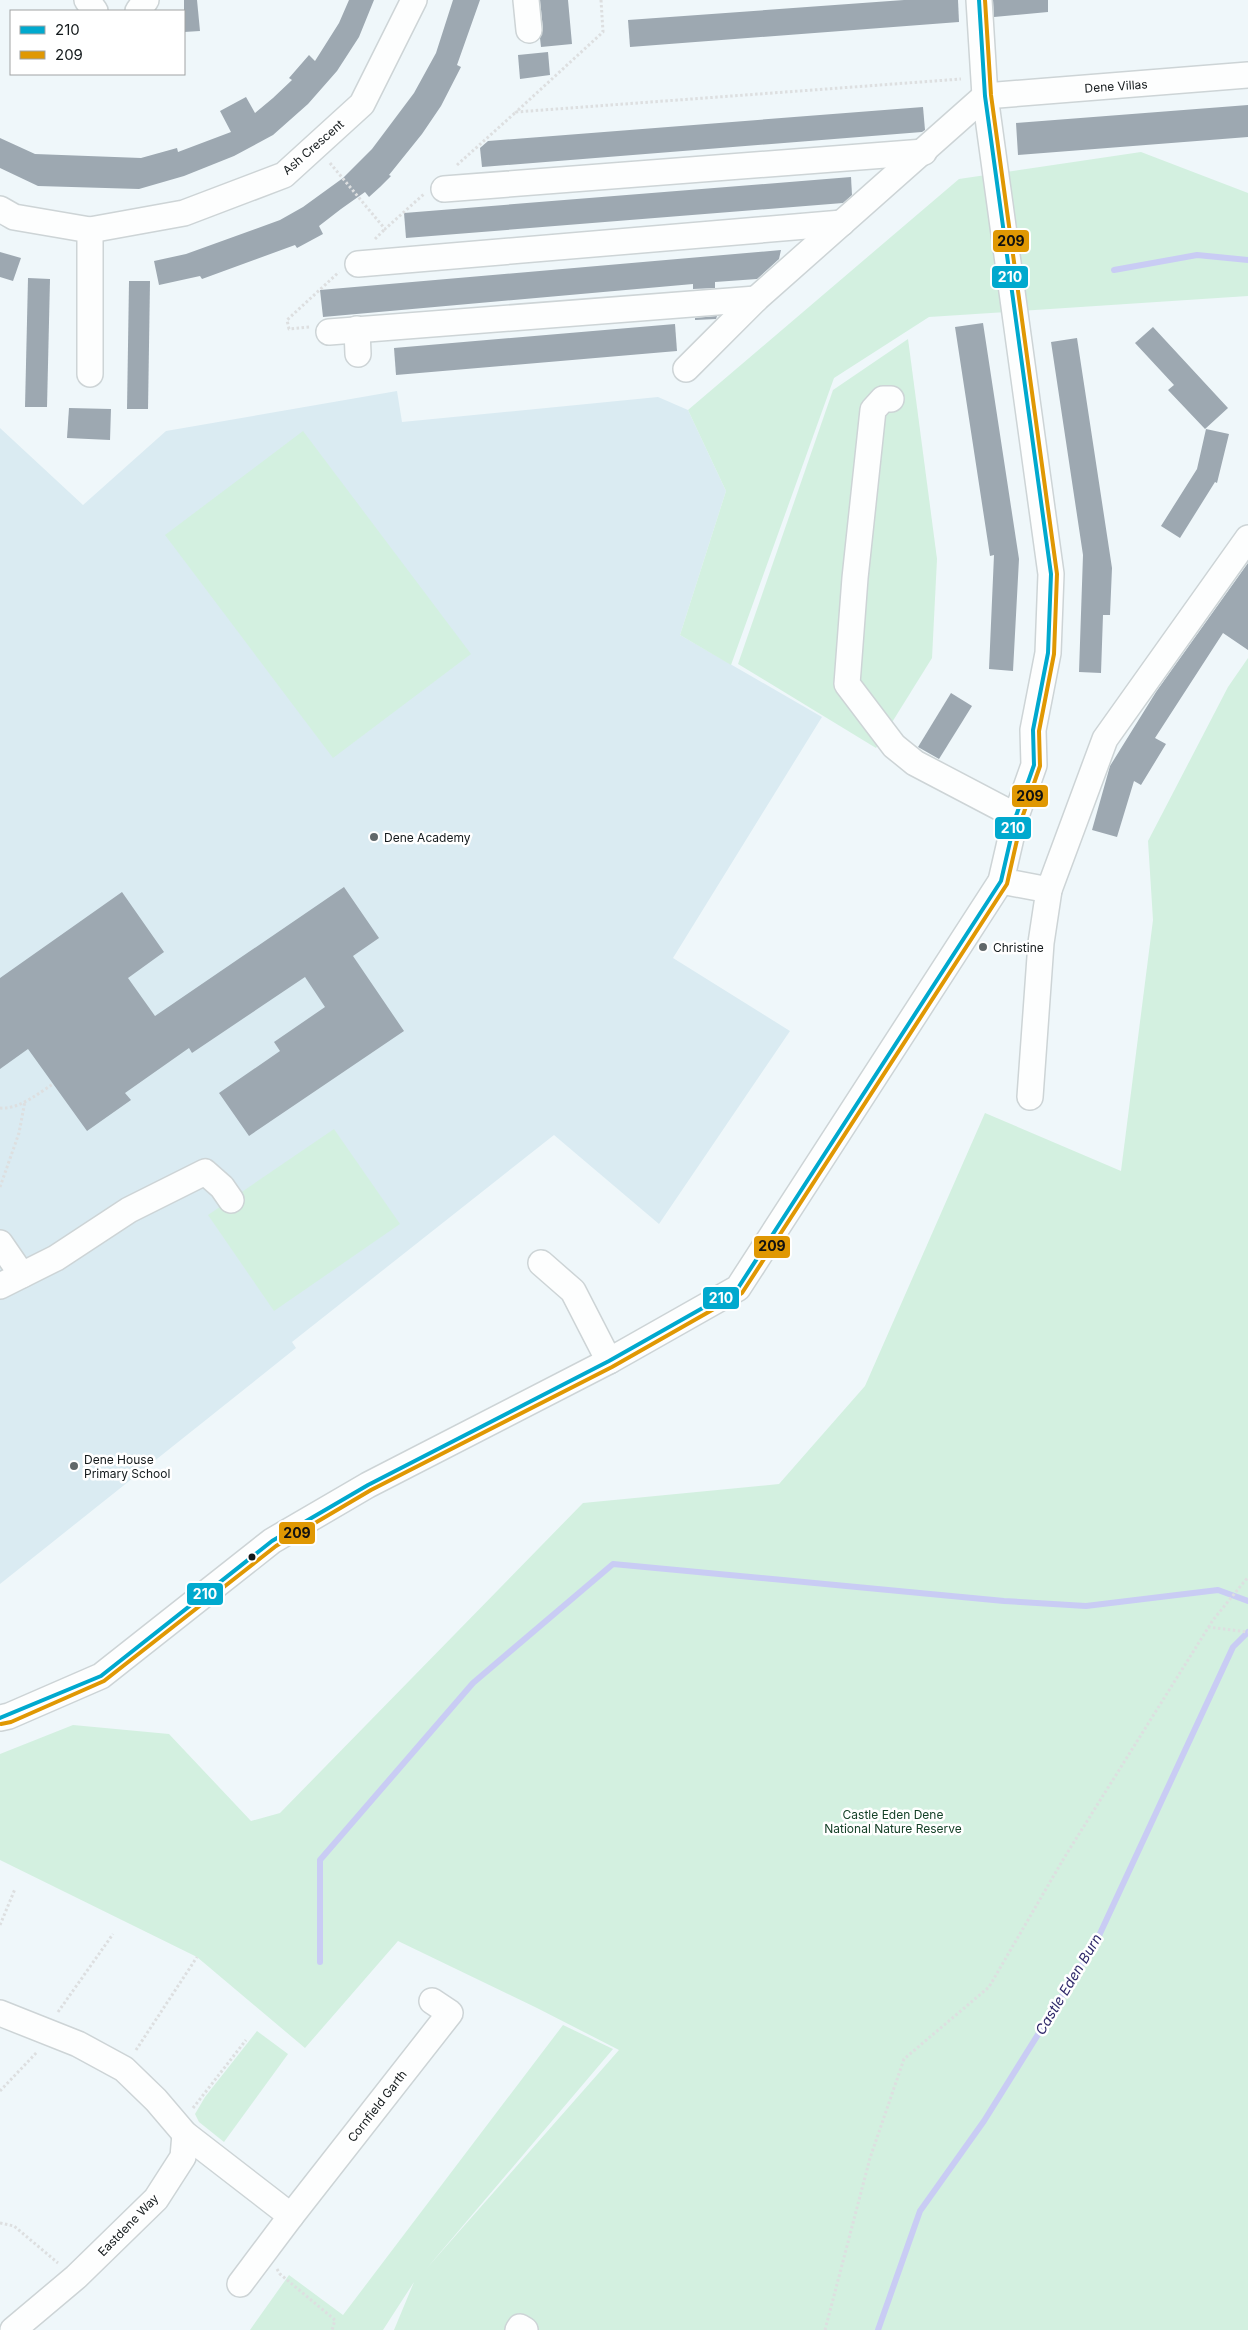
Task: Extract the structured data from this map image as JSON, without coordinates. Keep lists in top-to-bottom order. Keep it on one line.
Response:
{"streets":{"street":["Dene Villas","Ash Crescent","Cornfield Garth","Eastdene Way"]},"water":["Castle Eden Burn"],"parks":["Castle Eden Dene National Nature Reserve"],"places":["Dene Academy","Christine","Dene House Primary School"],"lines":["transit line 210","transit line 209"],"legend":["210","209"]}
